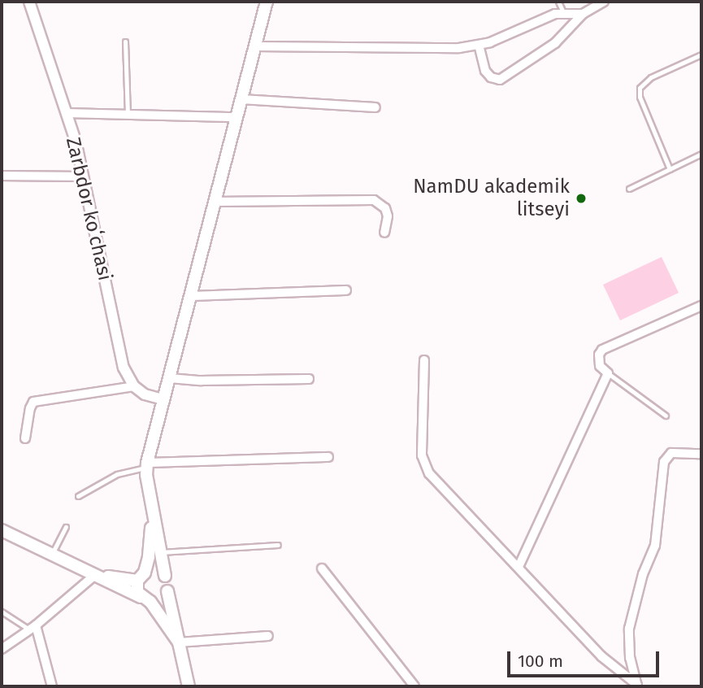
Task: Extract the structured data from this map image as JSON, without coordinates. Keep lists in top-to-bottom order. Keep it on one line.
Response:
{"streets":{"street":["Zarbdor koʻchasi"]},"places":["NamDU akademik litseyi"],"scale_bar":"100 m"}
